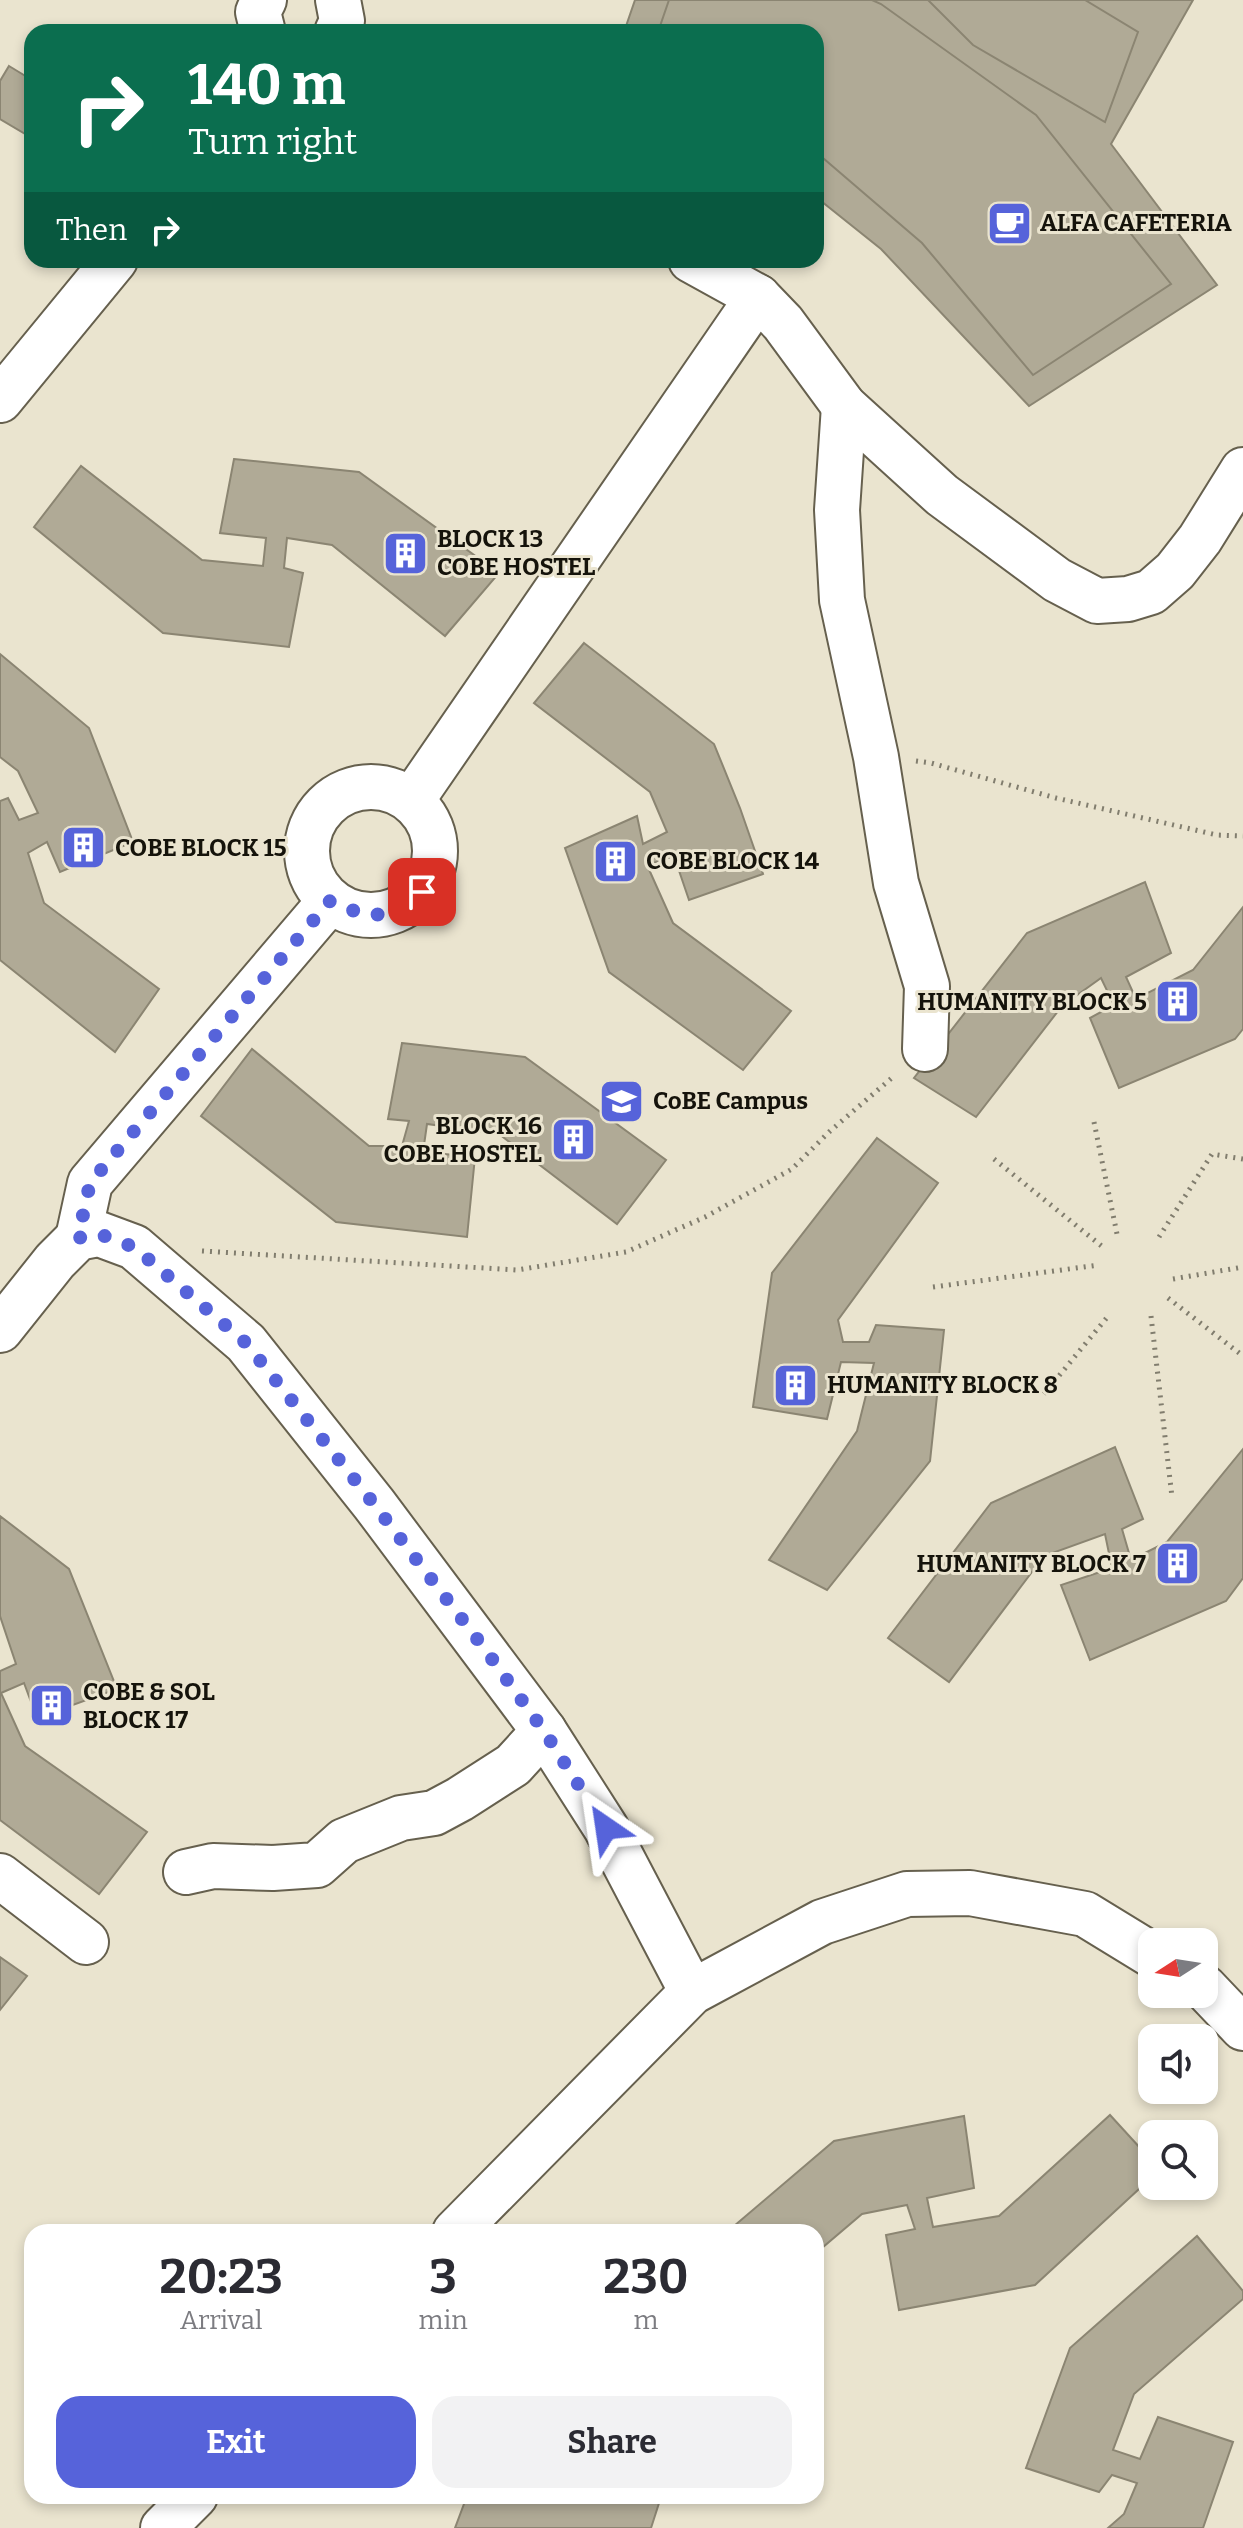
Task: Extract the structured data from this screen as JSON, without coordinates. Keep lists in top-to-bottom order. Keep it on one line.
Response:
{"places":{"cafe":["ALFA CAFETERIA"],"building":["BLOCK 13 COBE HOSTEL","COBE BLOCK 15","COBE BLOCK 14","HUMANITY BLOCK 5","BLOCK 16 COBE HOSTEL","HUMANITY BLOCK 8","HUMANITY BLOCK 7","COBE & SOL BLOCK 17"],"school or university":["CoBE Campus"]},"north":"left","page":{"turn":["140 m","Turn right"],"then":"Then","eta":["20:23","Arrival","3","min","230","m"],"buttons":["Exit","Share"]}}
